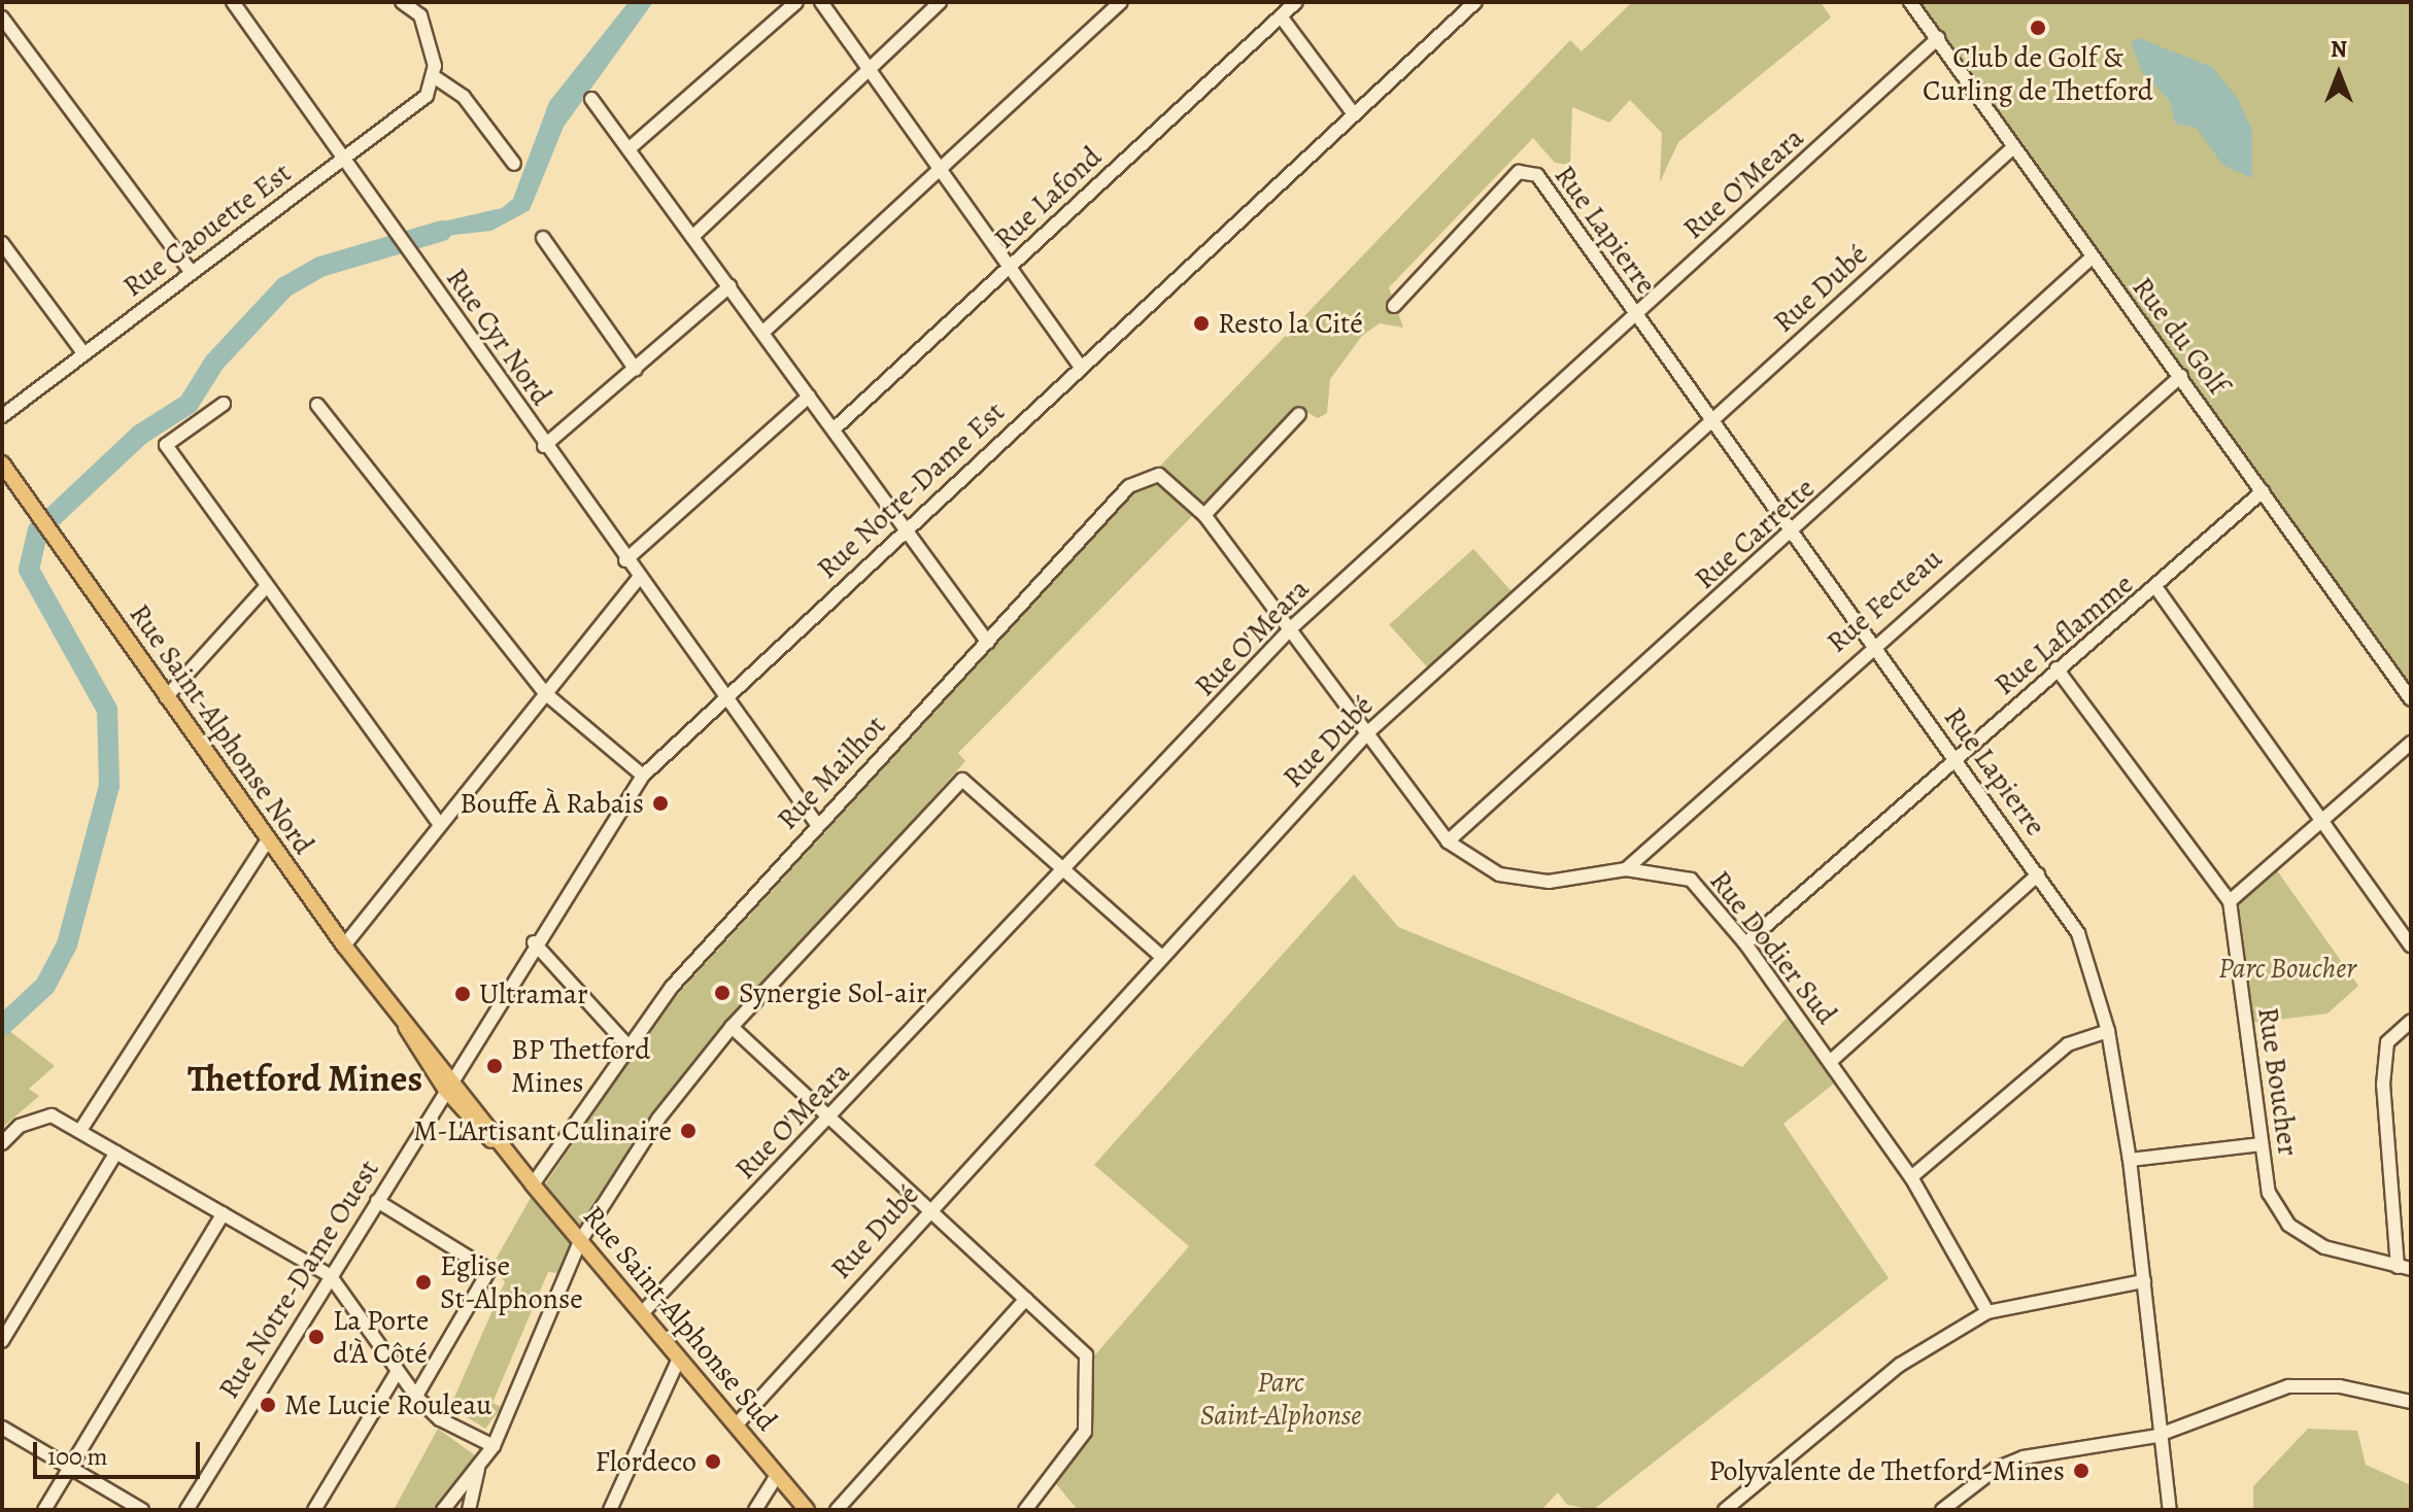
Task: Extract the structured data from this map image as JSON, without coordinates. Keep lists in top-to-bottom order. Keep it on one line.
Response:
{"streets":{"main road":["Rue Saint-Alphonse Nord","Rue Saint-Alphonse Sud"],"street":["Rue O'Meara","Rue Lafond","Rue Caouette Est","Rue Lapierre","Rue Dubé","Rue du Golf","Rue Cyr Nord","Rue Notre-Dame Est","Rue Carrette","Rue Fecteau","Rue Laflamme","Rue Mailhot","Rue Dodier Sud","Rue Boucher","Rue Notre-Dame Ouest"]},"crossings":[["Rue O'Meara","Rue Lapierre"],["Rue O'Meara","Rue du Golf"],["Rue O'Meara","Rue Dodier Sud"],["Rue O'Meara","Rue Saint-Alphonse Sud"],["Rue Caouette Est","Rue Cyr Nord"],["Rue Lapierre","Rue Dubé"],["Rue Lapierre","Rue Carrette"],["Rue Lapierre","Rue Fecteau"],["Rue Lapierre","Rue Laflamme"],["Rue Dubé","Rue du Golf"],["Rue Dubé","Rue Dodier Sud"],["Rue Dubé","Rue Saint-Alphonse Sud"],["Rue du Golf","Rue Carrette"],["Rue du Golf","Rue Fecteau"],["Rue du Golf","Rue Laflamme"],["Rue Cyr Nord","Rue Notre-Dame Est"],["Rue Cyr Nord","Rue Mailhot"],["Rue Notre-Dame Est","Rue Saint-Alphonse Nord"],["Rue Notre-Dame Est","Rue Notre-Dame Ouest"],["Rue Notre-Dame Est","Rue Saint-Alphonse Sud"],["Rue Carrette","Rue Dodier Sud"],["Rue Fecteau","Rue Dodier Sud"],["Rue Laflamme","Rue Dodier Sud"],["Rue Laflamme","Rue Boucher"],["Rue Saint-Alphonse Nord","Rue Notre-Dame Ouest"],["Rue Saint-Alphonse Nord","Rue Saint-Alphonse Sud"],["Rue Mailhot","Rue Dodier Sud"],["Rue Mailhot","Rue Saint-Alphonse Sud"],["Rue Notre-Dame Ouest","Rue Saint-Alphonse Sud"]],"districts":["Thetford Mines"],"parks":["Parc Boucher","Parc Saint-Alphonse"],"places":["Club de Golf & Curling de Thetford","Resto la Cité","Bouffe À Rabais","Synergie Sol-air","Ultramar","BP Thetford Mines","M-L'Artisant Culinaire","Eglise St-Alphonse","La Porte d'À Côté","Me Lucie Rouleau","Flordeco","Polyvalente de Thetford-Mines"],"scale_bar":"100 m","north":"top"}
